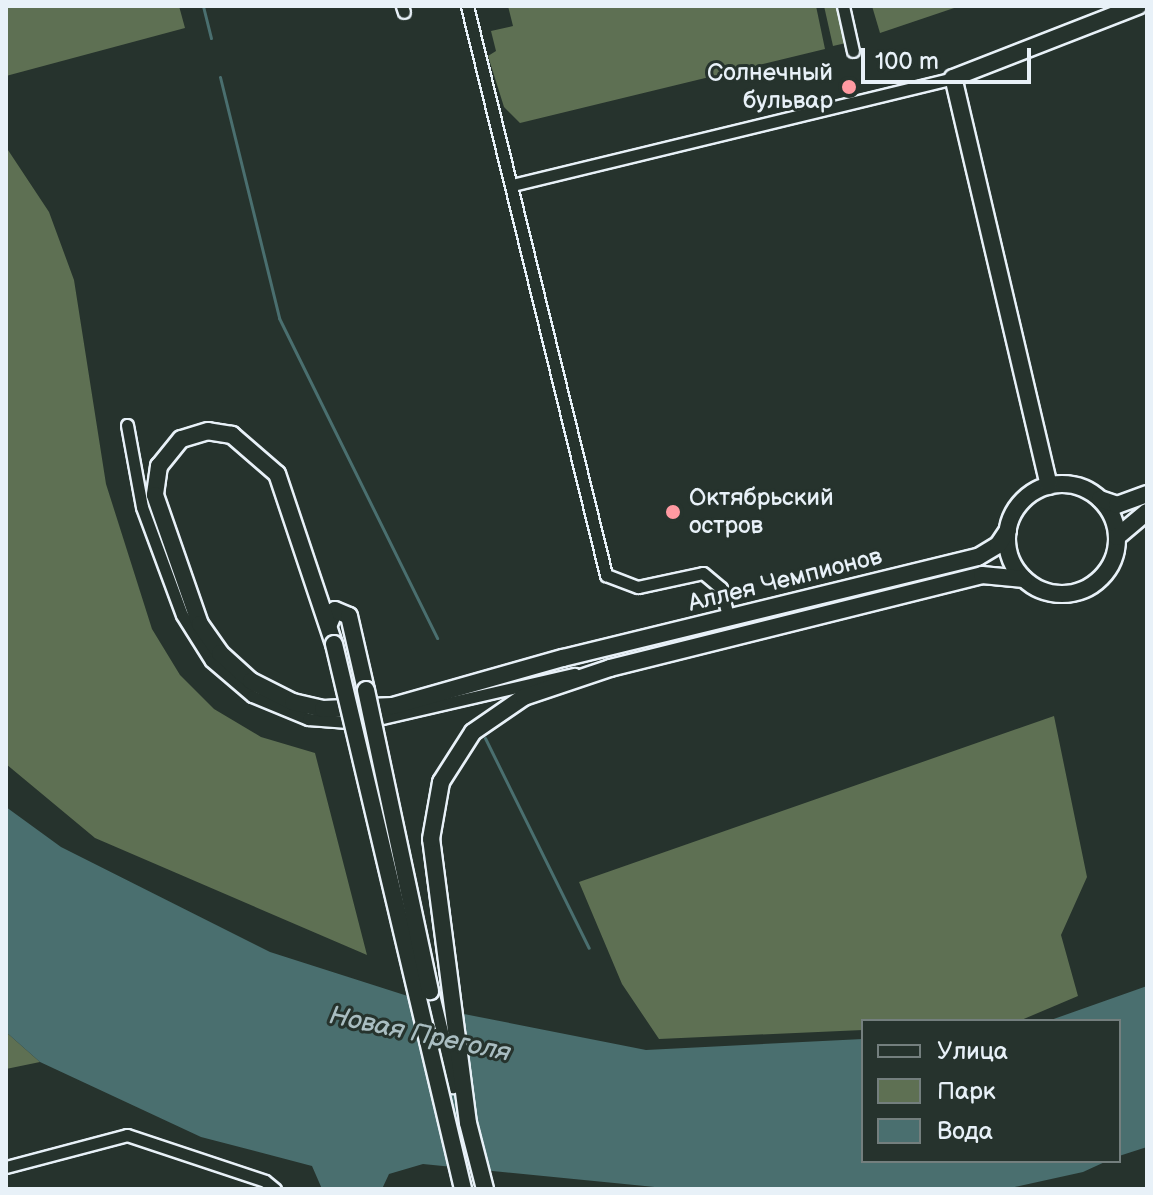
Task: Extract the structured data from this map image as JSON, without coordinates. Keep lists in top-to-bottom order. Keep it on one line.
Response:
{"streets":{"main road":["Аллея Чемпионов"]},"water":["Новая Преголя"],"places":["Солнечный бульвар","Октябрьский остров"],"legend":["Улица","Парк","Вода"],"scale_bar":"100 m"}
